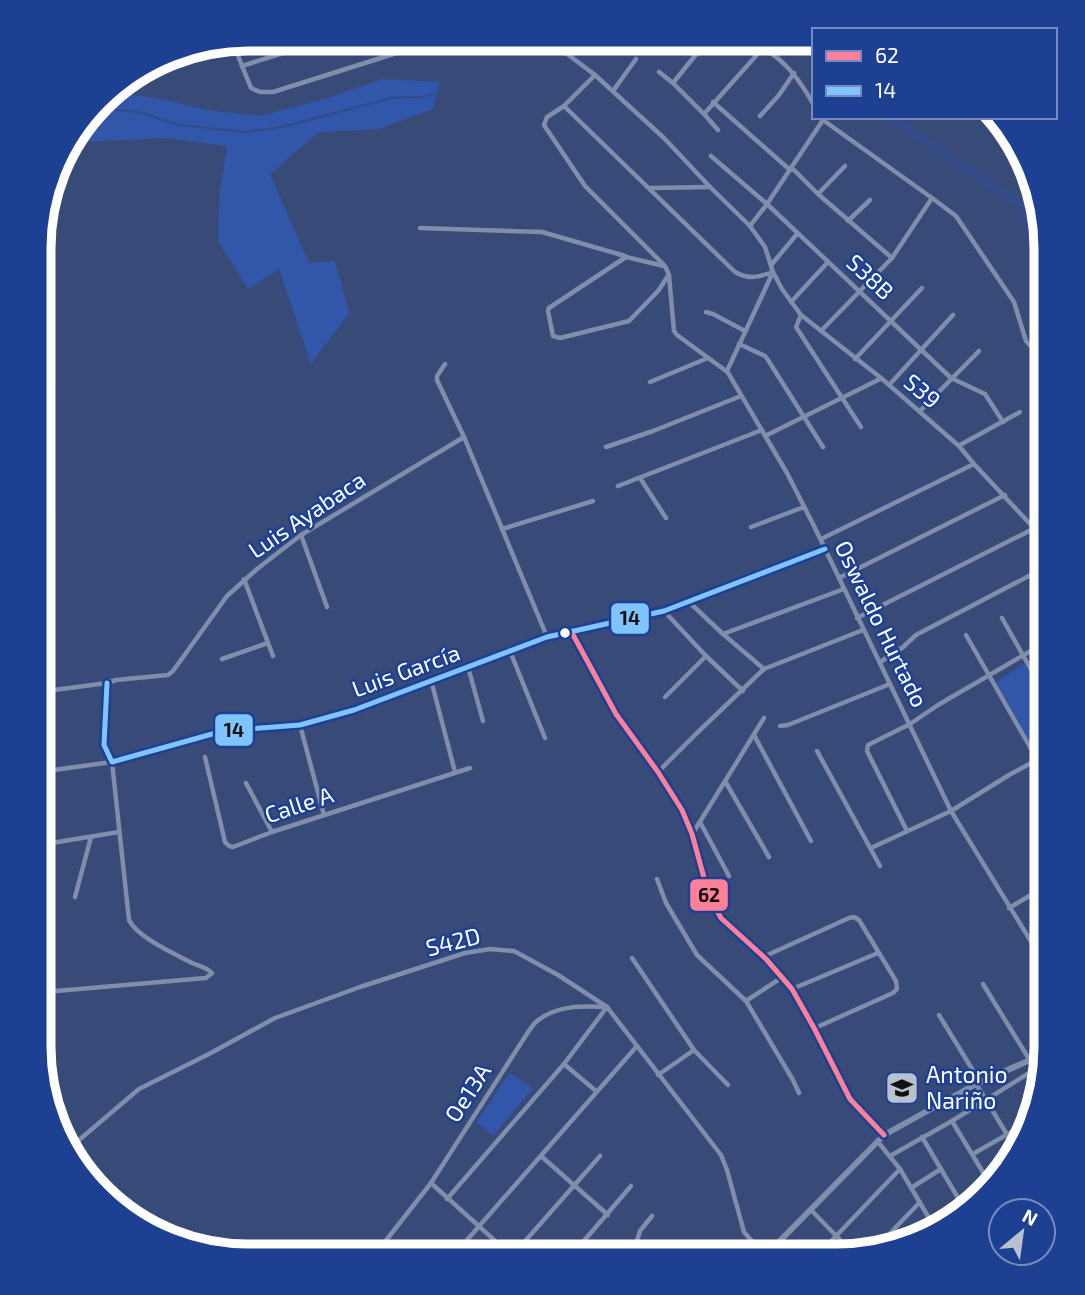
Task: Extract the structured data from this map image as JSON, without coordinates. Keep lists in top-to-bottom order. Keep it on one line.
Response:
{"streets":{"street":["S38B","S39","Luis Ayabaca","Oswaldo Hurtado","Luis García","Calle A","S42D","Oe13A"]},"crossings":[["Oswaldo Hurtado","Luis García"],["S42D","Oe13A"]],"places":{"school or university":["Antonio Nariño"]},"lines":["transit line 14","transit line 62"],"legend":["62","14"],"north":"top right"}
